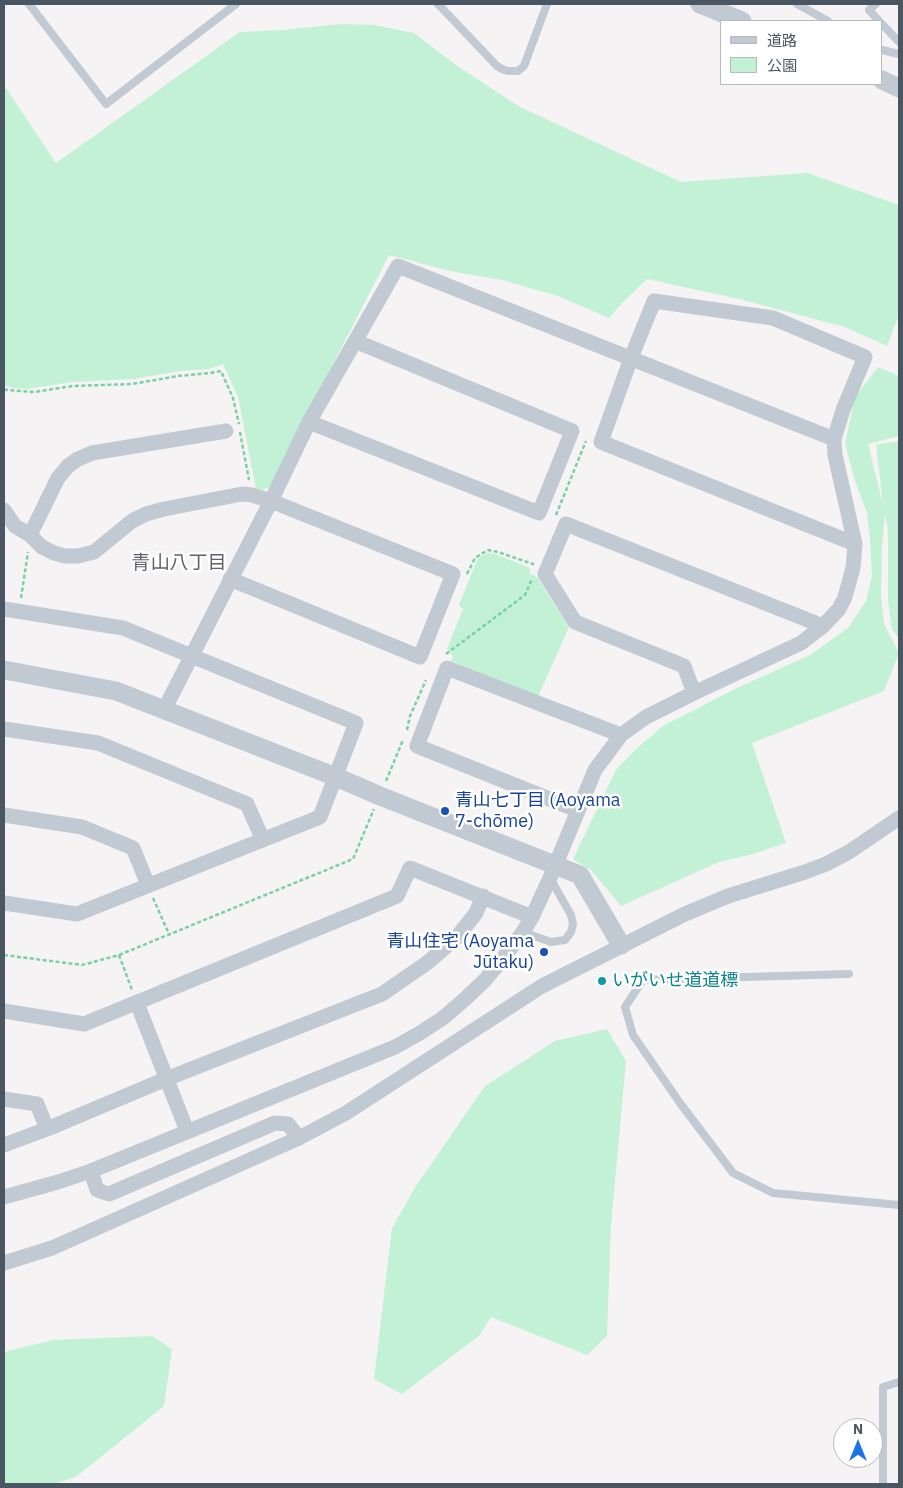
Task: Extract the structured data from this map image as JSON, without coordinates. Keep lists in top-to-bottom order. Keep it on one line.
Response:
{"districts":["青山八丁目"],"places":["青山七丁目 (Aoyama 7-chōme)","青山住宅 (Aoyama Jūtaku)","いがいせ道道標"],"legend":["道路","公園"],"north":"top"}
